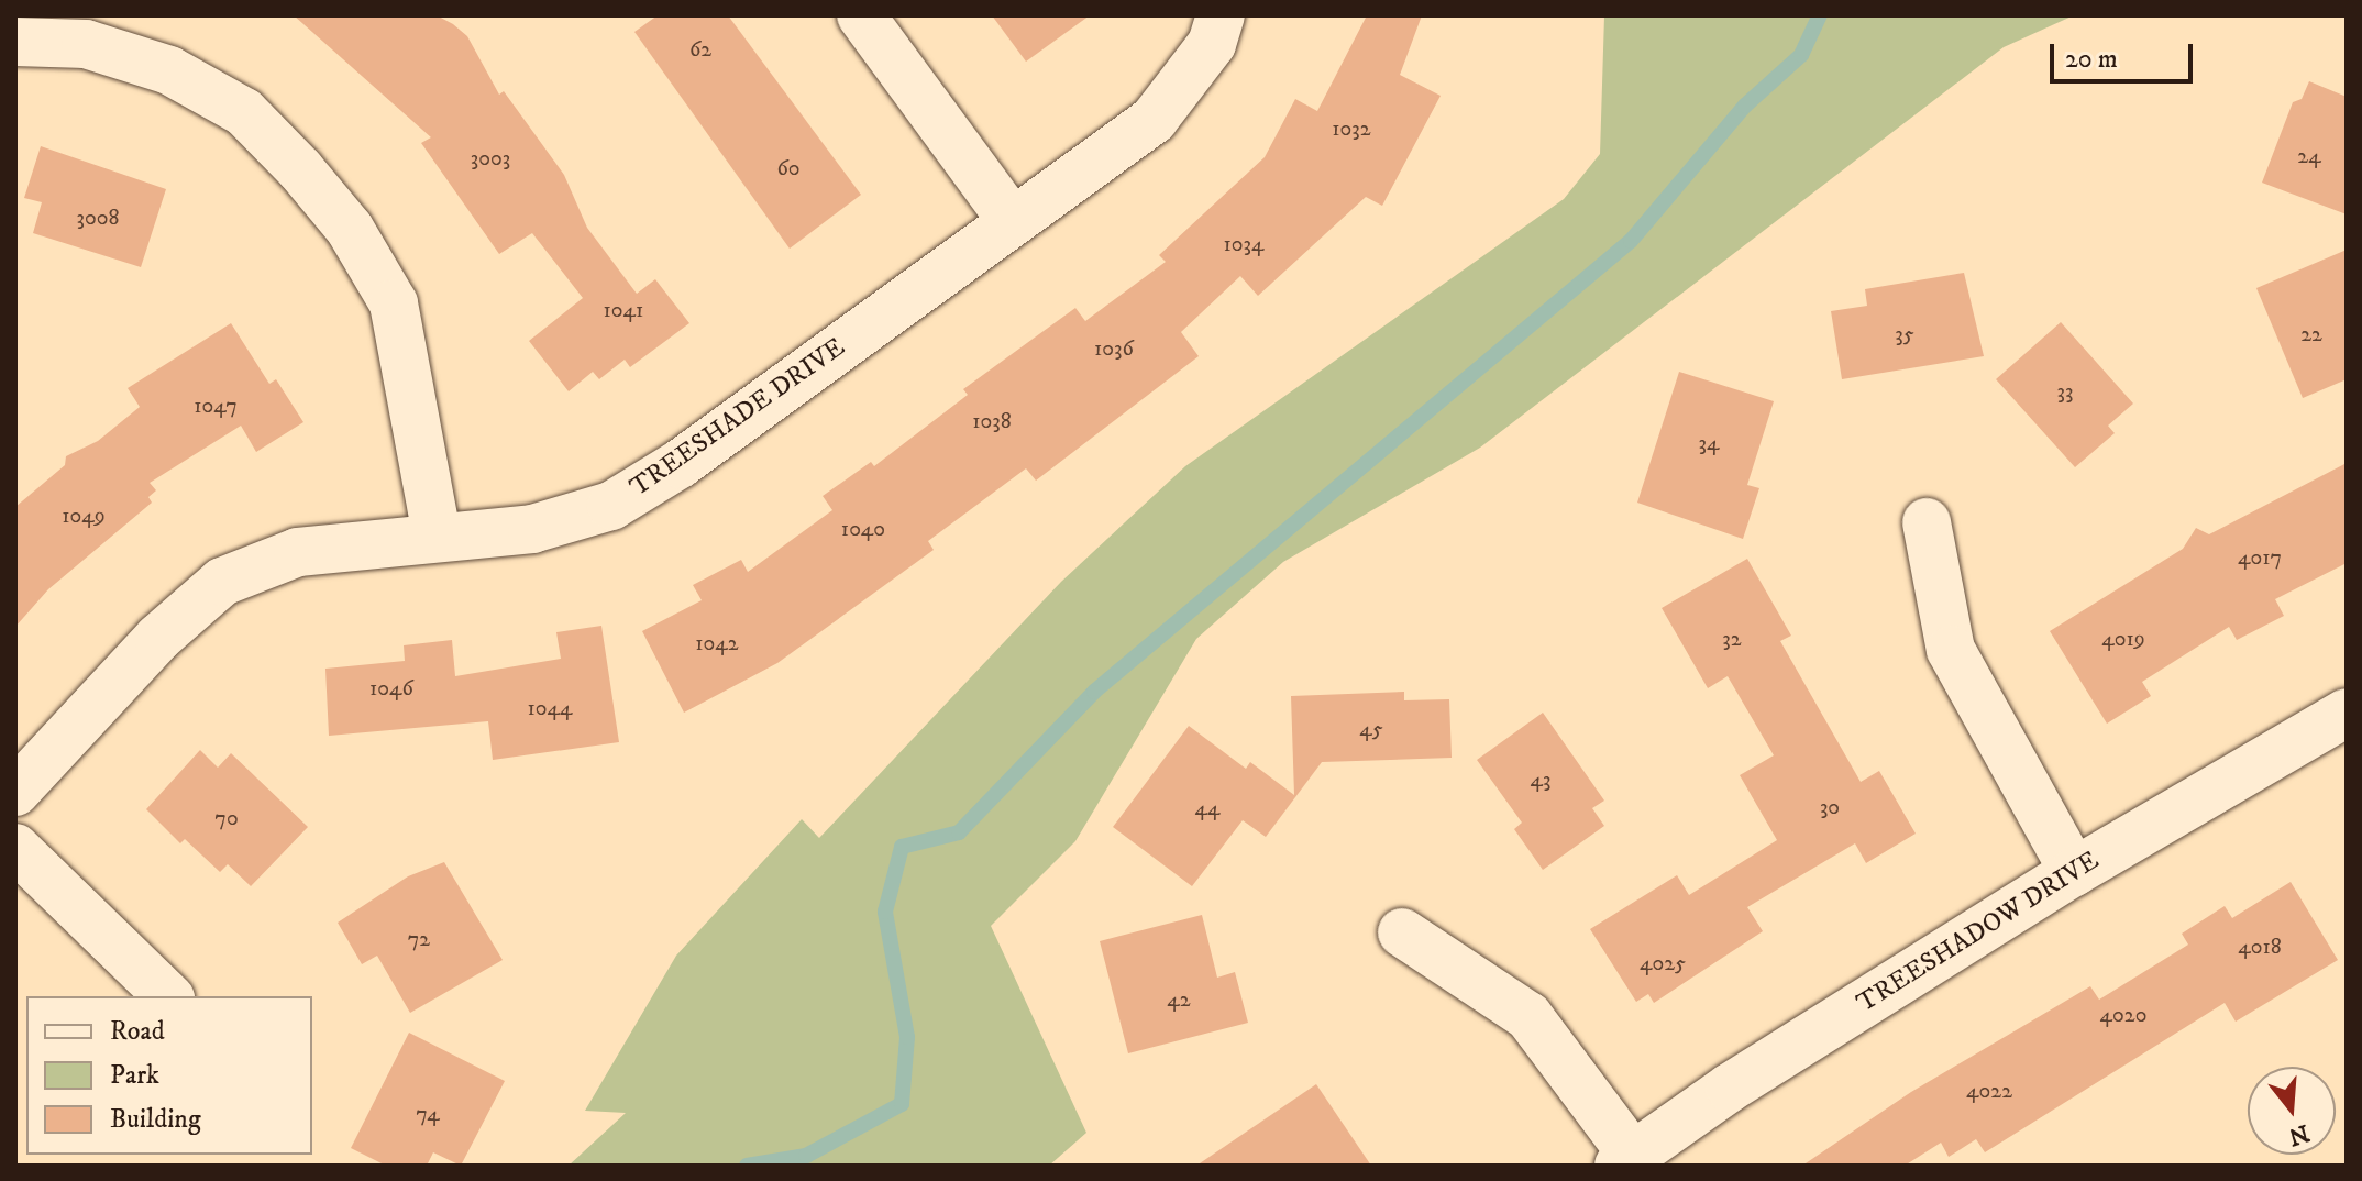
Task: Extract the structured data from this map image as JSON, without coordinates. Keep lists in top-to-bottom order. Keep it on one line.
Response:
{"streets":{"street":["TREESHADE DRIVE","TREESHADOW DRIVE"]},"house_numbers":["62","1032","24","3003","60","3008","1034","1041","35","22","1036","33","1047","1038","34","1049","1040","4017","32","4019","1042","1046","1044","45","43","30","44","70","72","4018","4025","42","4020","4022","74"],"legend":["Road","Park","Building"],"scale_bar":"20 m","north":"bottom"}
